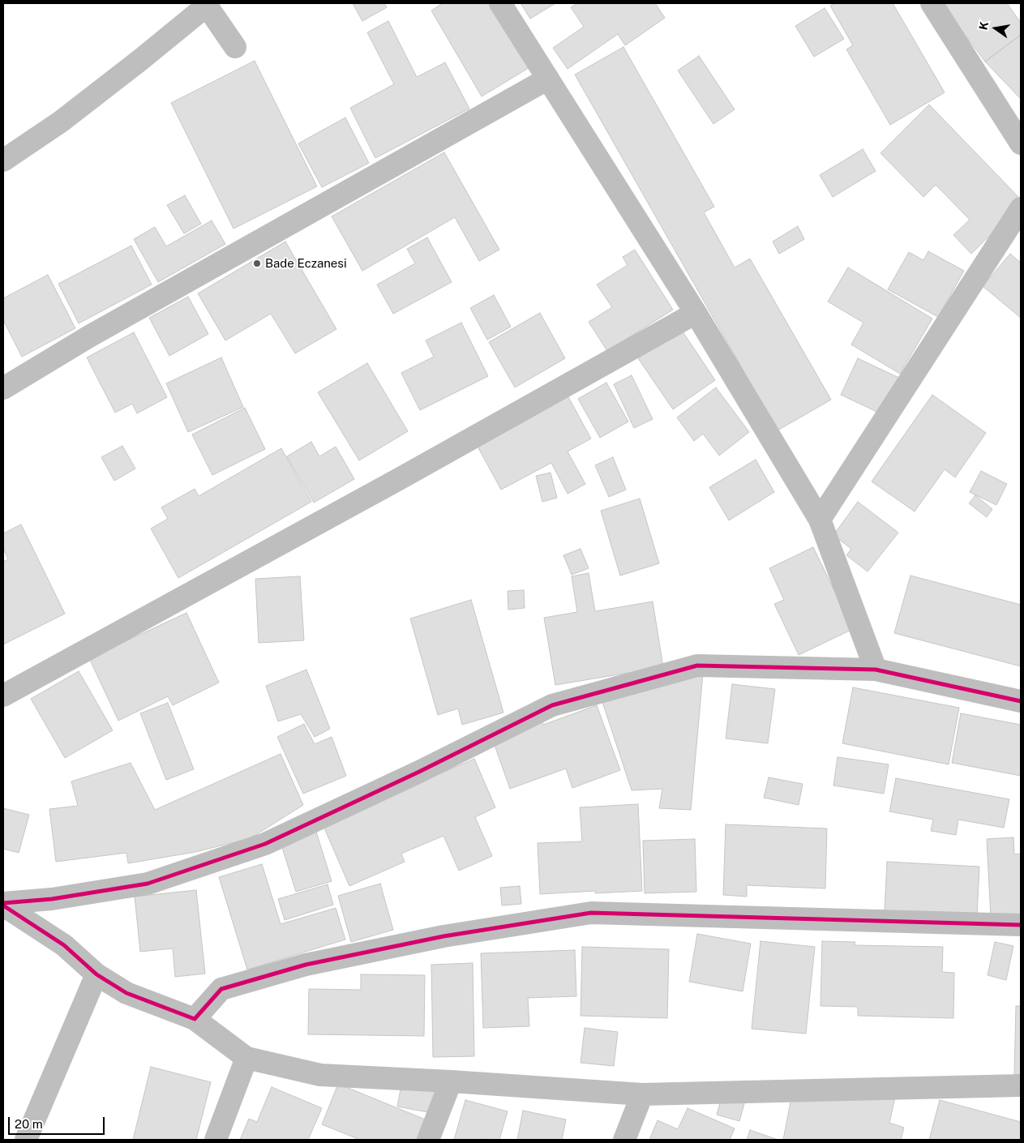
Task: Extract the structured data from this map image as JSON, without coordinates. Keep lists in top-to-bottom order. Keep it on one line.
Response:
{"places":["Bade Eczanesi"],"scale_bar":"20 m","north":"left"}
